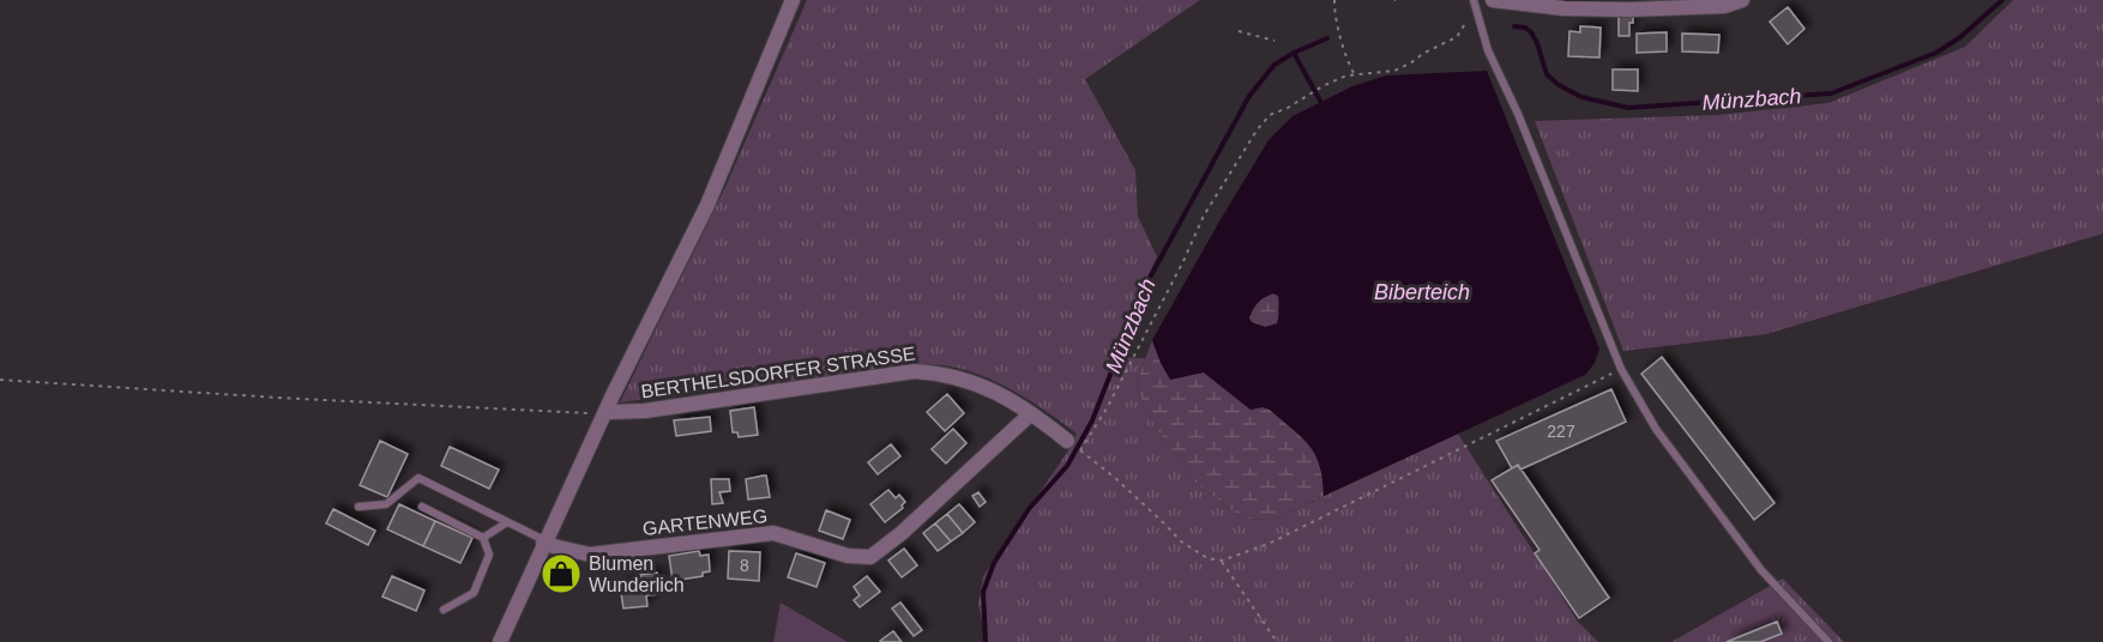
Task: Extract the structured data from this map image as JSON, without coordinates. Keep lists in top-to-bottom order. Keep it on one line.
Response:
{"streets":{"street":["BERTHELSDORFER STRASSE","GARTENWEG"]},"crossings":[["BERTHELSDORFER STRASSE","GARTENWEG"]],"water":["Münzbach","Biberteich"],"places":{"shop":["Blumen Wunderlich"]},"house_numbers":["227","8"]}
